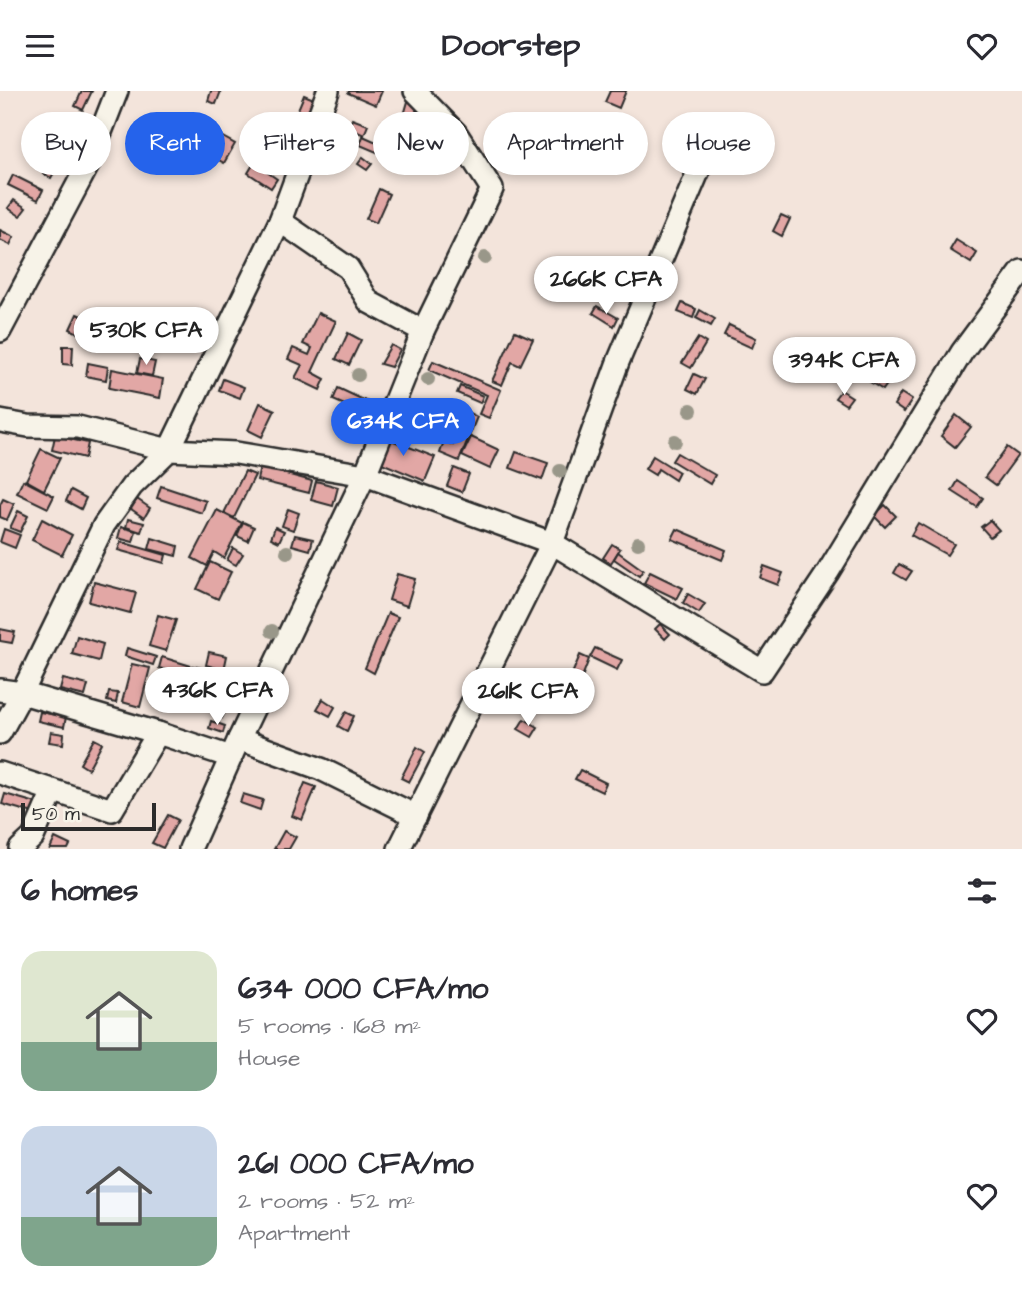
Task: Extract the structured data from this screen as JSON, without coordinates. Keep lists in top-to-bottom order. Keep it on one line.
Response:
{"scale_bar":"50 m","page":{"header":"Doorstep","chip":["Buy","Rent","Filters","New","Apartment","House"],"price":["266K CFA","530K CFA","394K CFA","634K CFA","436K CFA","261K CFA"],"scale":"50 m","heading":"6 homes","list":[{"name":"634 000 CFA/mo","note":"5 rooms · 168 m² · House"},{"name":"261 000 CFA/mo","note":"2 rooms · 52 m² · Apartment"}]}}
